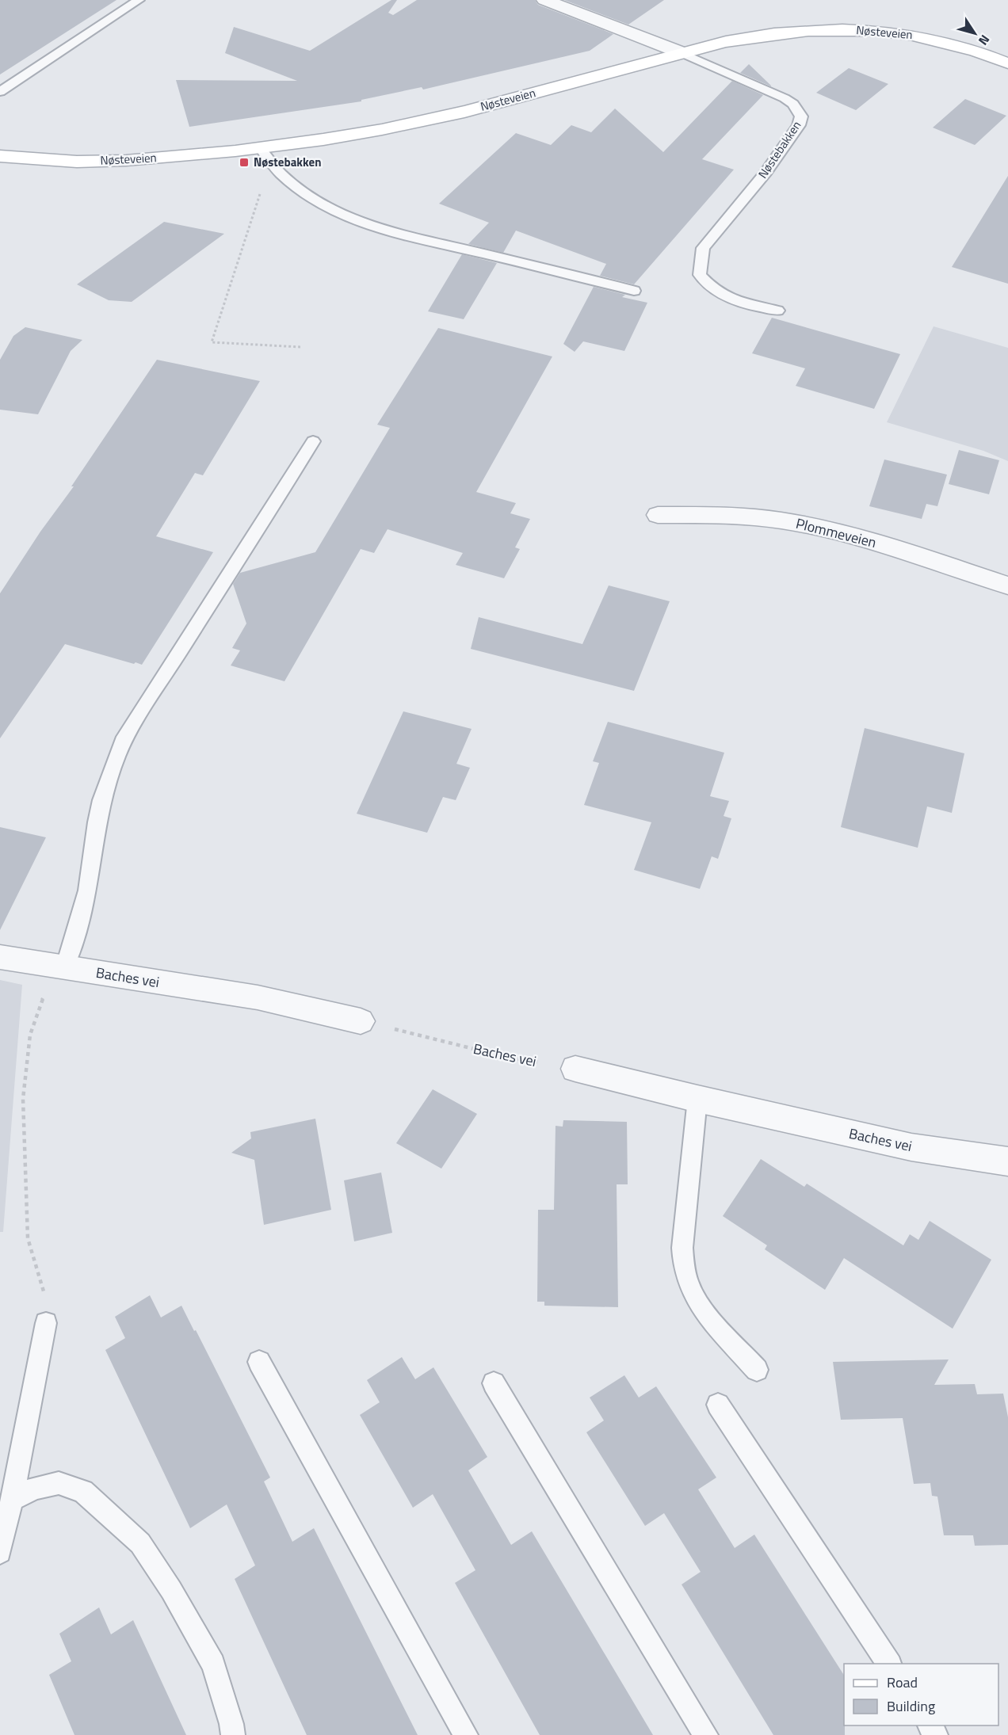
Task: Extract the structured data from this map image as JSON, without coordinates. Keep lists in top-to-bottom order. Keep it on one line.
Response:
{"streets":{"main road":["Nøsteveien"],"street":["Nøstebakken","Plommeveien","Baches vei"]},"crossings":[["Nøsteveien","Nøstebakken"]],"places":{"transit":["Nøstebakken"]},"legend":["Road","Building"],"north":"bottom right"}
